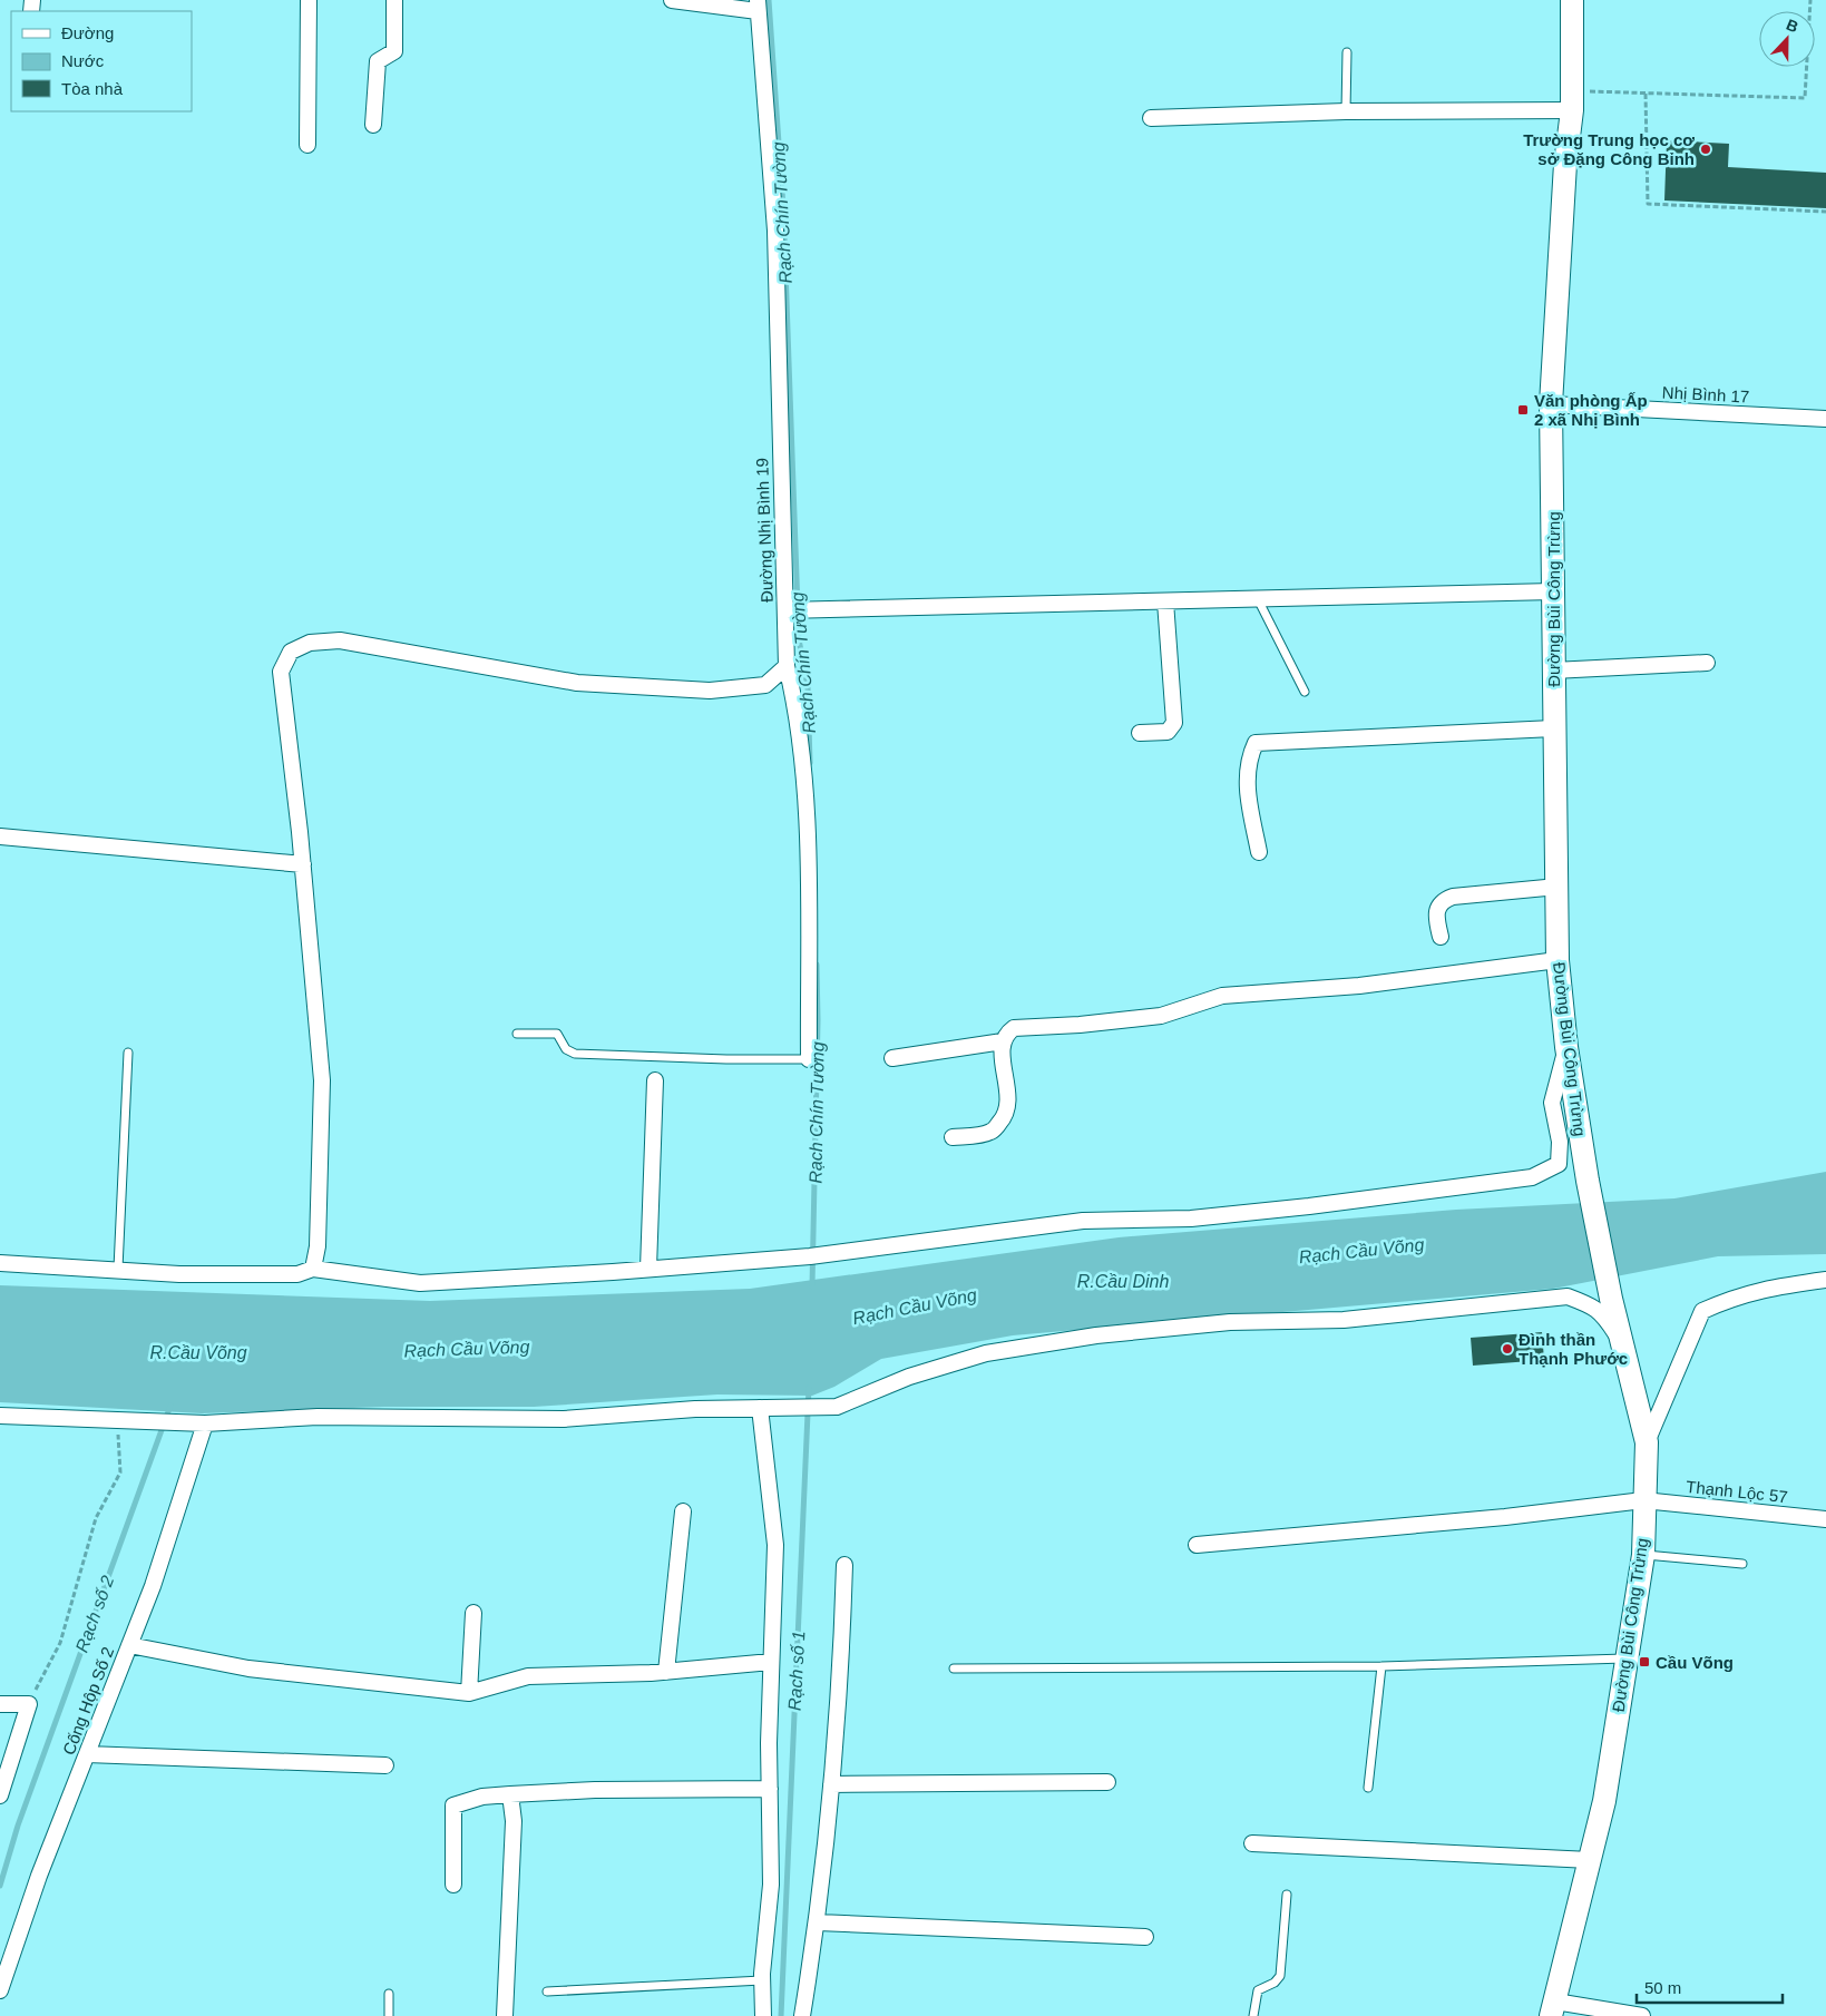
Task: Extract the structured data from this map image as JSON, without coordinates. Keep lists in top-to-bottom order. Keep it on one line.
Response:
{"streets":{"street":["Nhị Bình 17","Đường Nhị Bình 19","Đường Bùi Công Trừng","Thạnh Lộc 57","Cống Hộp Số 2"]},"crossings":[["Nhị Bình 17","Đường Bùi Công Trừng"],["Đường Bùi Công Trừng","Thạnh Lộc 57"]],"water":["Rạch Chín Tường","Rạch Cầu Võng","R.Cầu Dinh","R.Cầu Võng","Rạch số 2","Rạch số 1"],"places":{"other":["Trường Trung học cơ sở Đặng Công Bỉnh","Đình thần Thạnh Phước"],"transit":["Văn phòng Ấp 2 xã Nhị Bình","Cầu Võng"]},"legend":["Đường","Nước","Tòa nhà"],"scale_bar":"50 m","north":"top"}
